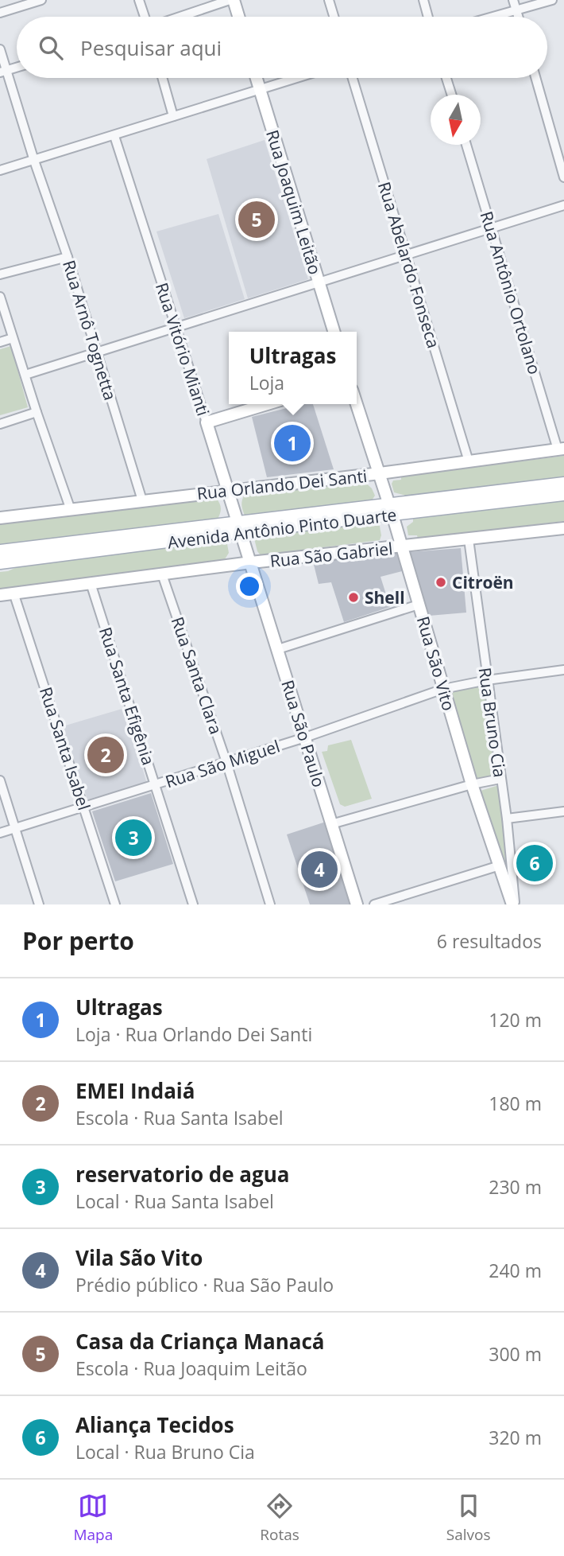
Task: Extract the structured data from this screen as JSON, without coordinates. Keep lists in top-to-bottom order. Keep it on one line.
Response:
{"streets":{"main road":["Avenida Antônio Pinto Duarte"],"street":["Rua Joaquim Leitão","Rua Abelardo Fonseca","Rua Antônio Ortolano","Rua Arnô Tognetta","Rua Vitório Mianti","Rua Orlando Dei Santi","Rua São Gabriel","Rua São Vito","Rua Santa Clara","Rua Santa Efigênia","Rua Bruno Cia","Rua São Paulo","Rua Santa Isabel","Rua São Miguel"]},"crossings":[["Rua Abelardo Fonseca","Rua Orlando Dei Santi"],["Rua Antônio Ortolano","Rua Orlando Dei Santi"],["Rua Arnô Tognetta","Rua Orlando Dei Santi"],["Rua Vitório Mianti","Rua Orlando Dei Santi"],["Rua Vitório Mianti","Avenida Antônio Pinto Duarte"],["Rua Vitório Mianti","Rua São Gabriel"],["Rua Vitório Mianti","Rua São Paulo"],["Rua Orlando Dei Santi","Rua São Vito"],["Avenida Antônio Pinto Duarte","Rua São Vito"],["Rua São Gabriel","Rua São Vito"],["Rua São Gabriel","Rua Santa Clara"],["Rua São Gabriel","Rua Santa Efigênia"],["Rua São Gabriel","Rua Bruno Cia"],["Rua São Gabriel","Rua São Paulo"],["Rua São Gabriel","Rua Santa Isabel"],["Rua São Vito","Rua Bruno Cia"],["Rua São Vito","Rua São Miguel"],["Rua Santa Clara","Rua São Miguel"],["Rua Santa Efigênia","Rua São Miguel"],["Rua Bruno Cia","Rua São Miguel"],["Rua São Paulo","Rua São Miguel"],["Rua Santa Isabel","Rua São Miguel"]],"places":["Citroën","Shell"],"north":"bottom","page":{"search":"Pesquisar aqui","pins":["5","1","2","3","6","4"],"popup":["Ultragas","Loja"],"heading":["Por perto","6 resultados"],"list":[{"mark":"1","name":"Ultragas","note":"Loja · Rua Orlando Dei Santi","value":"120 m"},{"mark":"2","name":"EMEI Indaiá","note":"Escola · Rua Santa Isabel","value":"180 m"},{"mark":"3","name":"reservatorio de agua","note":"Local · Rua Santa Isabel","value":"230 m"},{"mark":"4","name":"Vila São Vito","note":"Prédio público · Rua São Paulo","value":"240 m"},{"mark":"5","name":"Casa da Criança Manacá","note":"Escola · Rua Joaquim Leitão","value":"300 m"},{"mark":"6","name":"Aliança Tecidos","note":"Local · Rua Bruno Cia","value":"320 m"}],"nav":["Mapa","Rotas","Salvos"]}}
